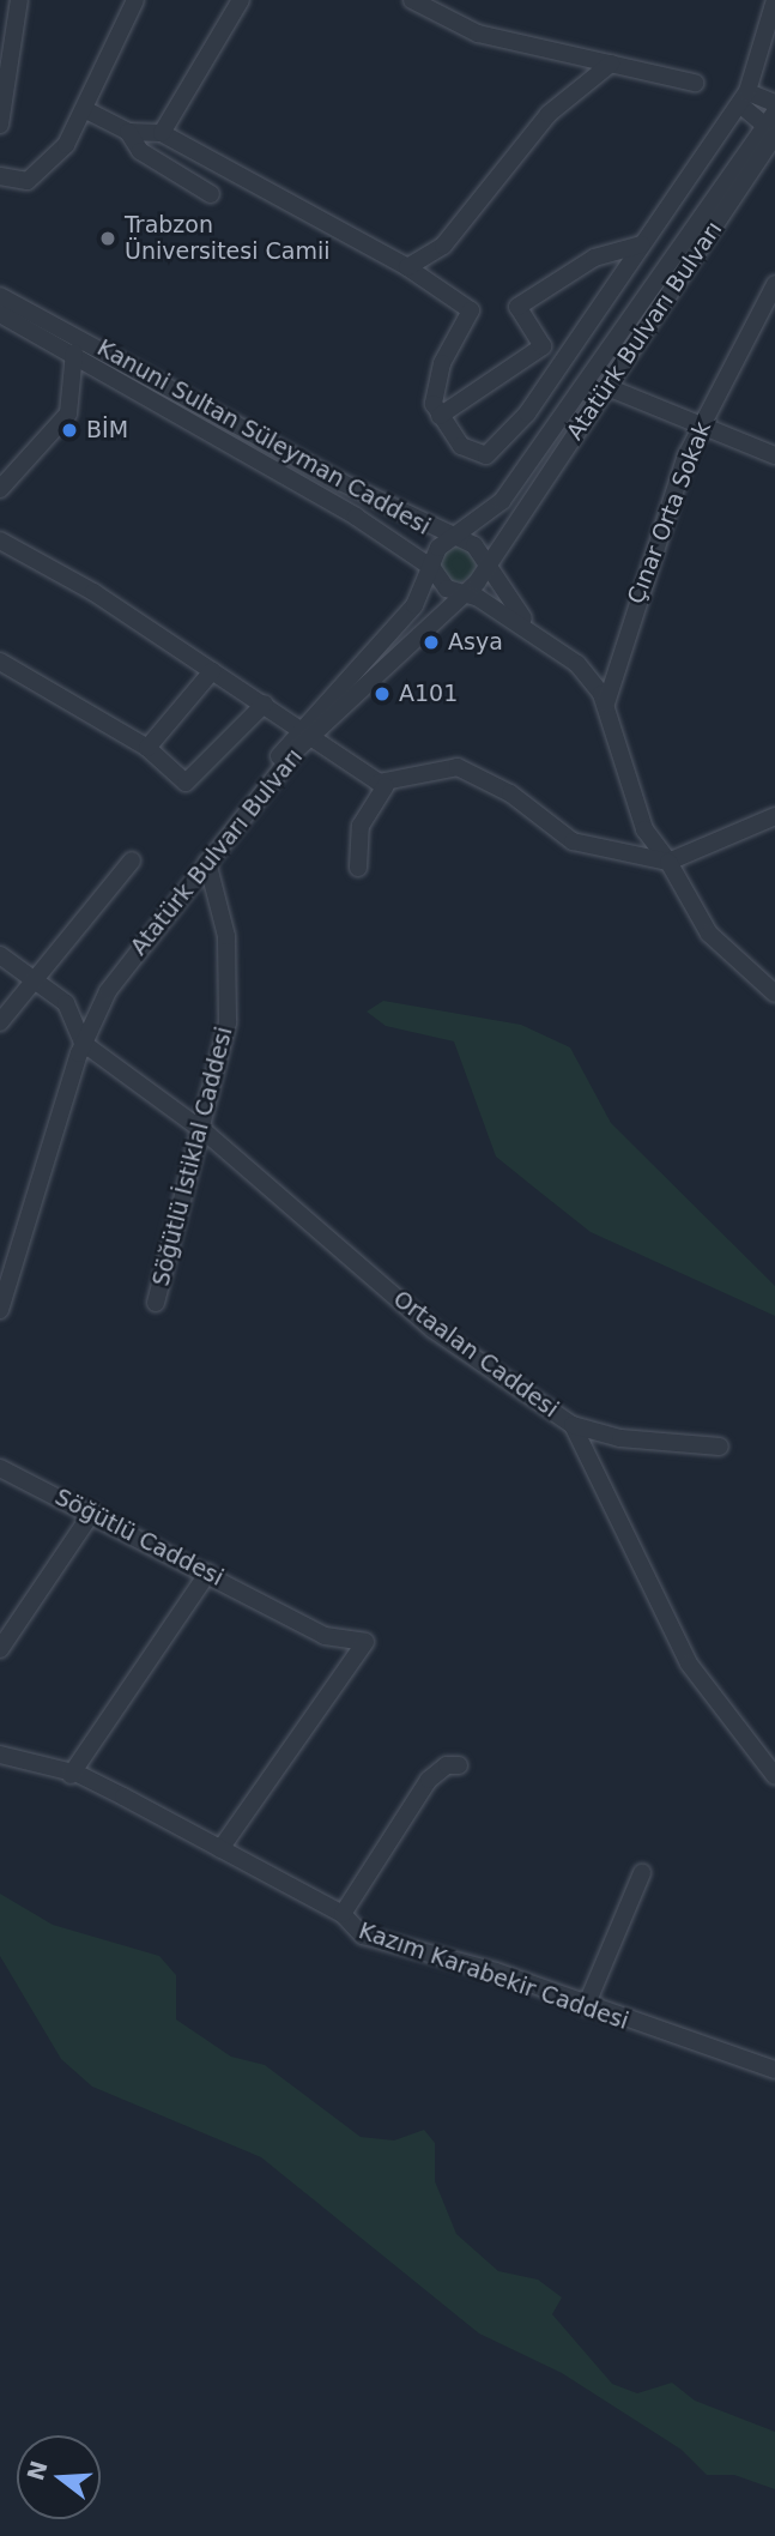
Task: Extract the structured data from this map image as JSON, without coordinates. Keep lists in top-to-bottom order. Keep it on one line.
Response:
{"streets":{"street":["Atatürk Bulvarı Bulvarı","Kanuni Sultan Süleyman Caddesi","Çınar Orta Sokak","Söğütlü İstiklal Caddesi","Ortaalan Caddesi","Söğütlü Caddesi","Kazım Karabekir Caddesi"]},"crossings":[["Atatürk Bulvarı Bulvarı","Kanuni Sultan Süleyman Caddesi"],["Atatürk Bulvarı Bulvarı","Söğütlü İstiklal Caddesi"],["Atatürk Bulvarı Bulvarı","Ortaalan Caddesi"],["Kanuni Sultan Süleyman Caddesi","Çınar Orta Sokak"],["Söğütlü İstiklal Caddesi","Ortaalan Caddesi"],["Söğütlü Caddesi","Kazım Karabekir Caddesi"]],"places":["Trabzon Üniversitesi Camii","BİM","Asya","A101"],"north":"left"}
